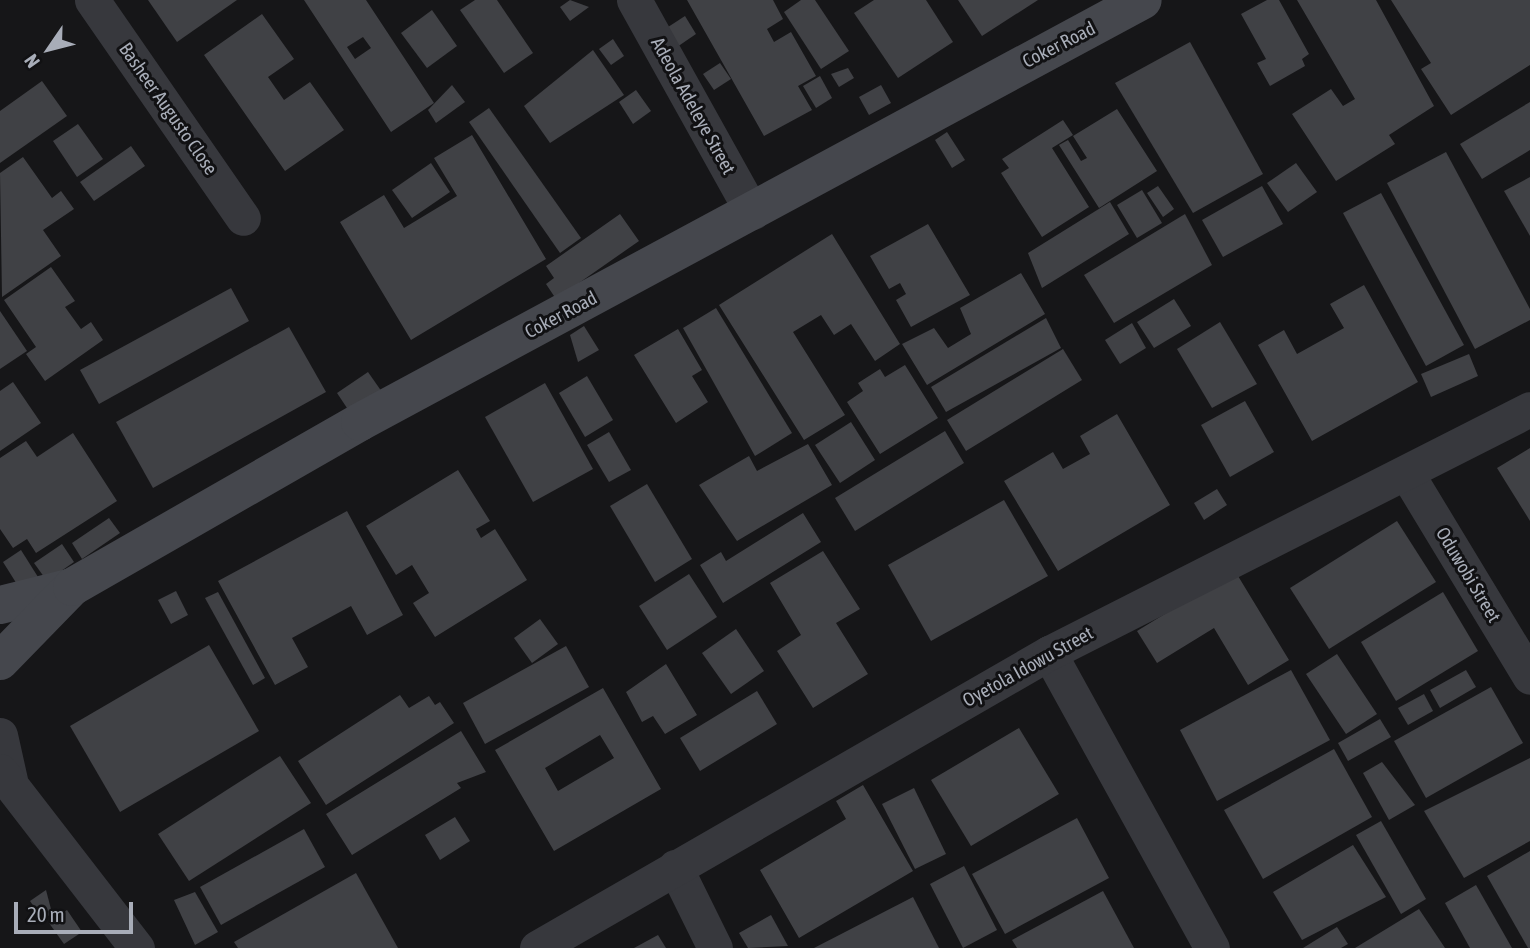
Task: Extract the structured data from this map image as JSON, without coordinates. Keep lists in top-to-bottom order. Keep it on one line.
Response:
{"streets":{"main road":["Coker Road"],"street":["Adeola Adeleye Street","Basheer Augusto Close","Oduwobi Street","Oyetola Idowu Street"]},"crossings":[["Coker Road","Adeola Adeleye Street"],["Oduwobi Street","Oyetola Idowu Street"]],"scale_bar":"20 m","north":"bottom left"}
